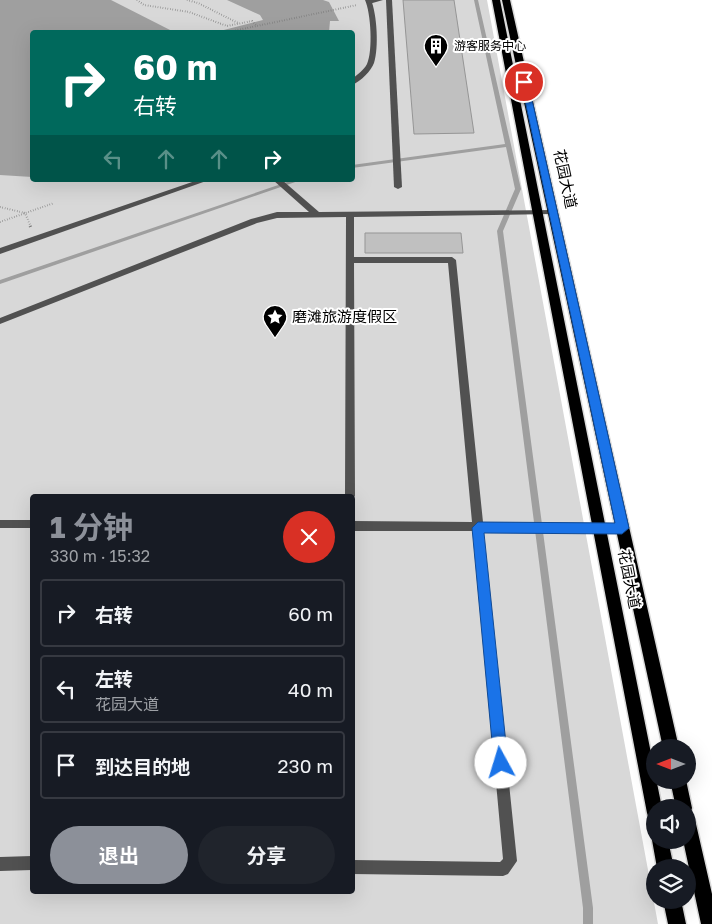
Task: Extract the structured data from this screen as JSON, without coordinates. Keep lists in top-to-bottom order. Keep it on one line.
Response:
{"streets":{"main road":["花园大道"]},"places":{"building":["游客服务中心"],"place":["磨滩旅游度假区"]},"north":"left","page":{"turn":["60 m","右转"],"heading":["1 分钟","330 m · 15:32"],"list":[{"name":"右转","value":"60 m"},{"name":"左转","note":"花园大道","value":"40 m"},{"name":"到达目的地","value":"230 m"}],"buttons":["退出","分享"]}}
